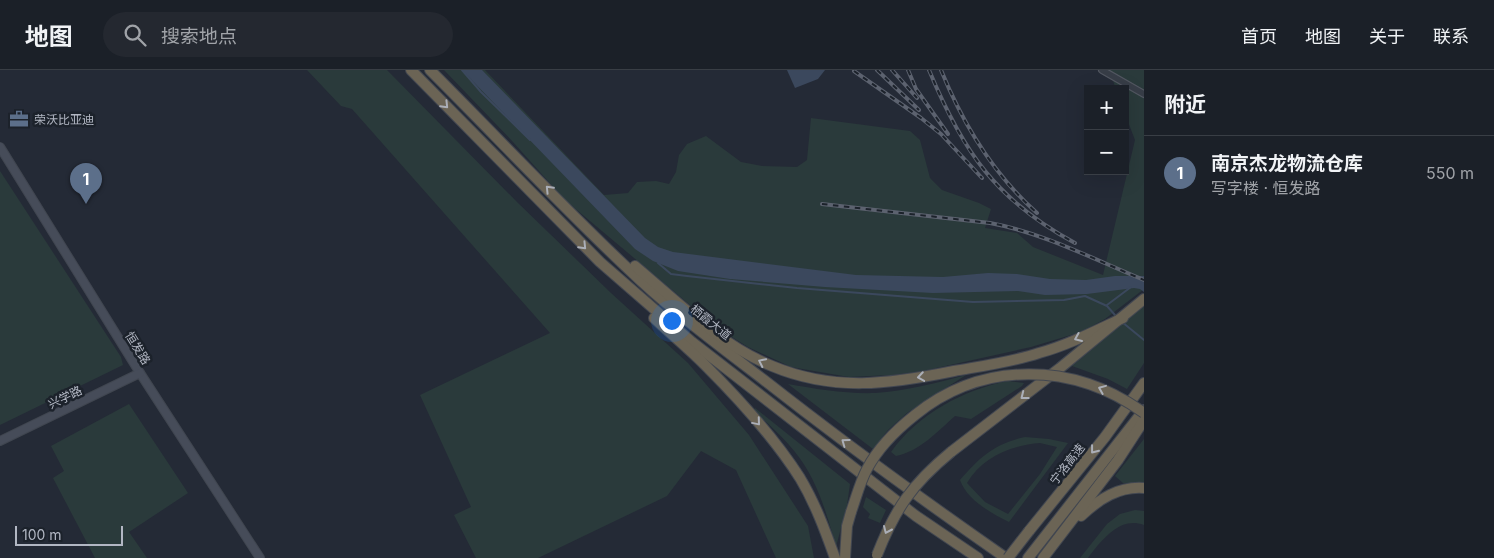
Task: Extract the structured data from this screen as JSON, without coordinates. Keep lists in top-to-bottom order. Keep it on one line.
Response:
{"streets":{"highway":["栖霞大道","宁洛高速"],"street":["恒发路","兴学路"]},"crossings":[["栖霞大道","宁洛高速"],["恒发路","兴学路"]],"places":{"office":["荣沃比亚迪"]},"scale_bar":"100 m","page":{"header":"地图","search":"搜索地点","nav":["首页","地图","关于","联系"],"heading":"附近","map_buttons":["+","−"],"list":[{"mark":"1","name":"南京杰龙物流仓库","note":"写字楼 · 恒发路","value":"550 m"}],"pins":"1","scale":"100 m"}}
